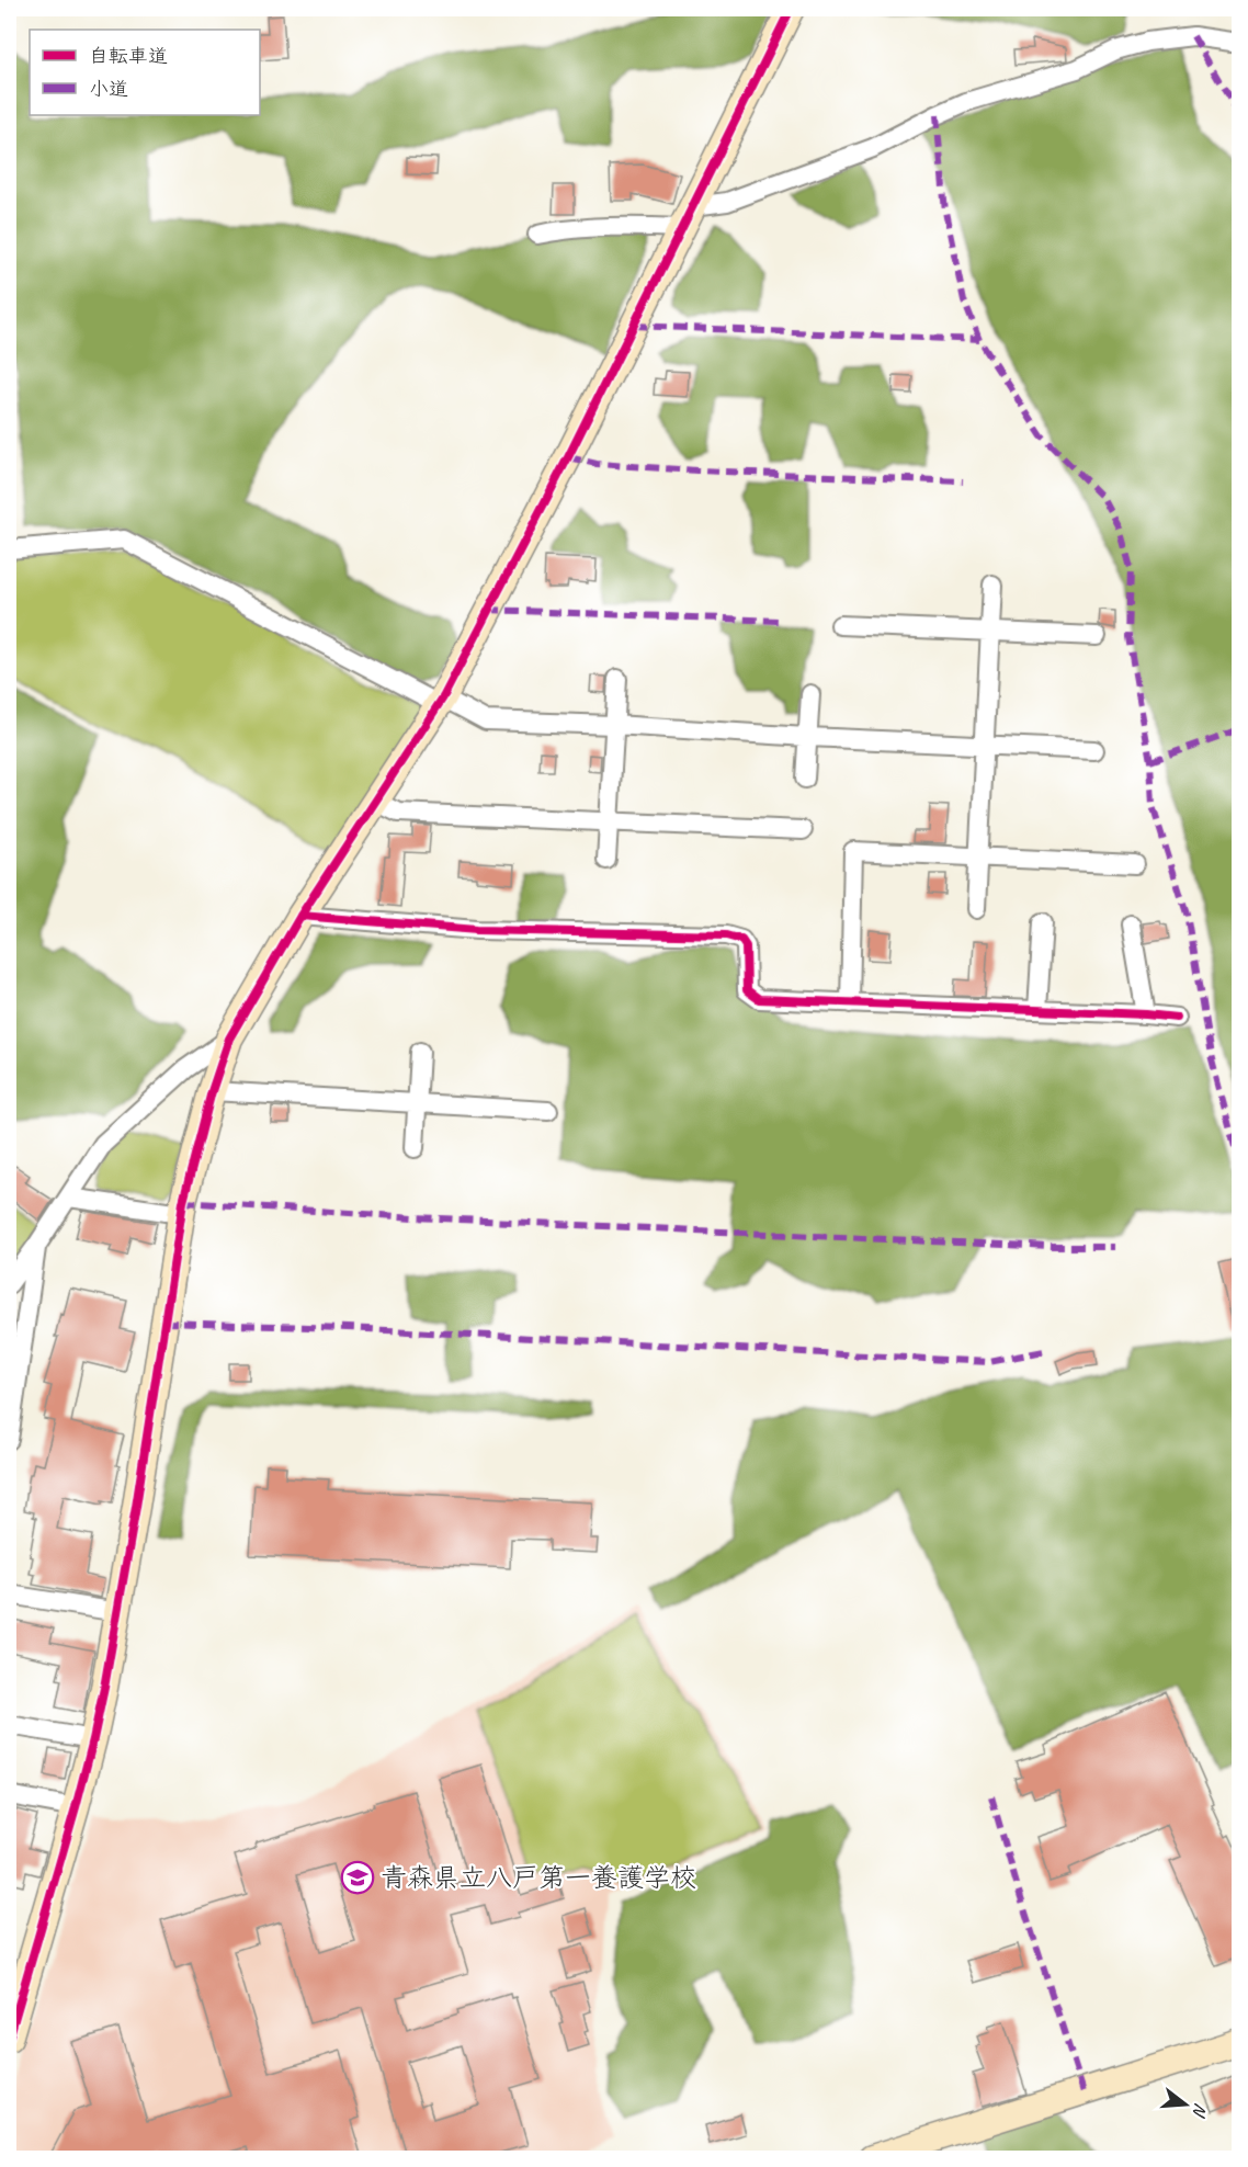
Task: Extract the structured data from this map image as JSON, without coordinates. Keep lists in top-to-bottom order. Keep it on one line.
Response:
{"places":{"school or university":["青森県立八戸第一養護学校"]},"legend":["自転車道","小道"],"north":"right"}
